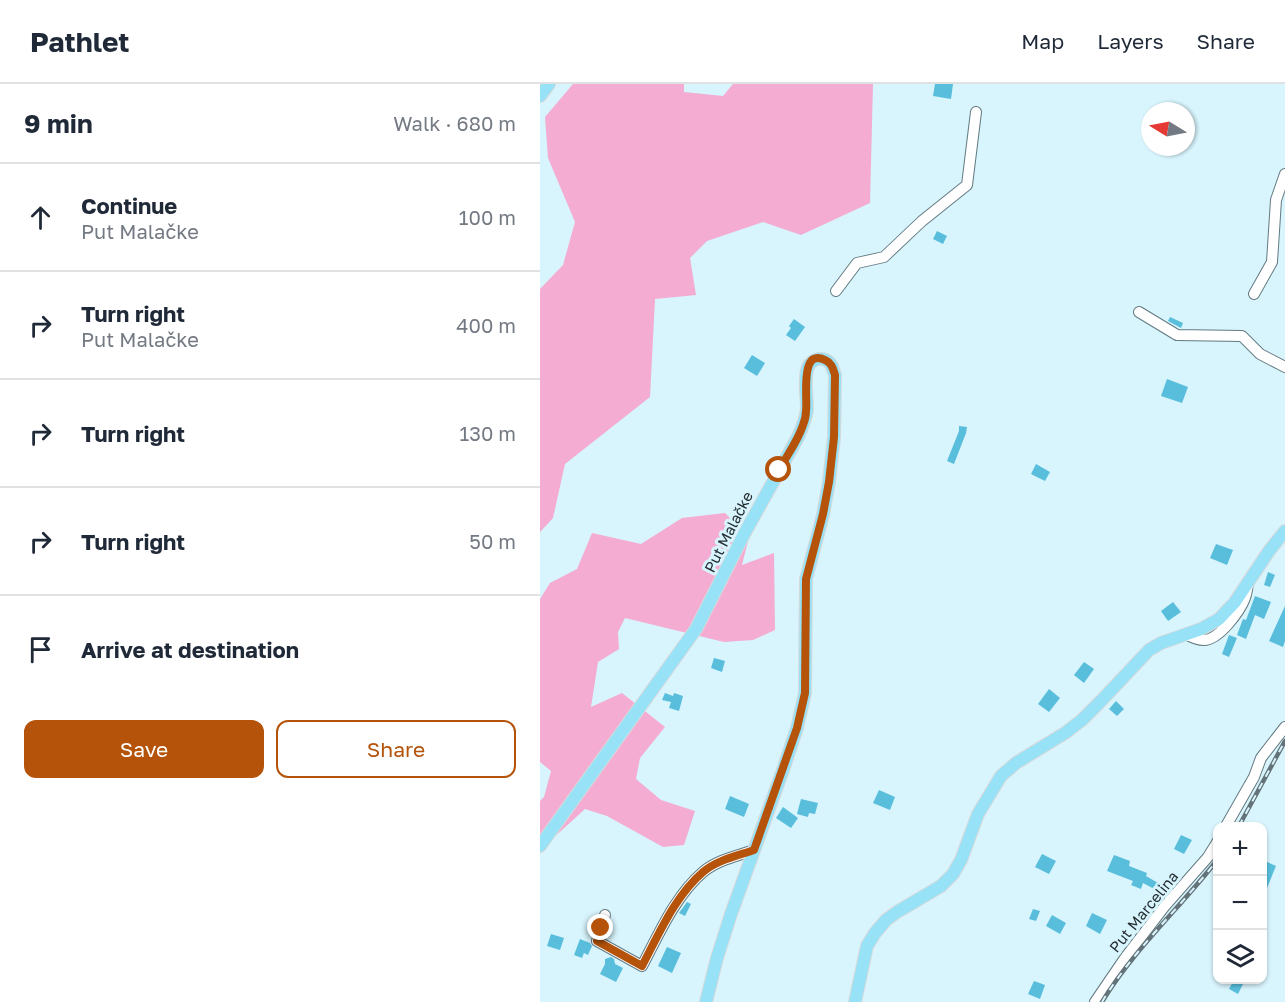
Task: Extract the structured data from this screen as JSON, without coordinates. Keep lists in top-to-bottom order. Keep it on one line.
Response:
{"streets":{"main road":["Put Malačke"],"street":["Put Marcelina"]},"north":"left","page":{"header":"Pathlet","nav":["Map","Layers","Share"],"heading":["9 min","Walk · 680 m"],"list":[["Continue","Put Malačke","100 m"],["Turn right","Put Malačke","400 m"],["Turn right","130 m"],["Turn right","50 m"],"Arrive at destination"],"buttons":["Save","Share"],"map_buttons":["+","−"]}}
